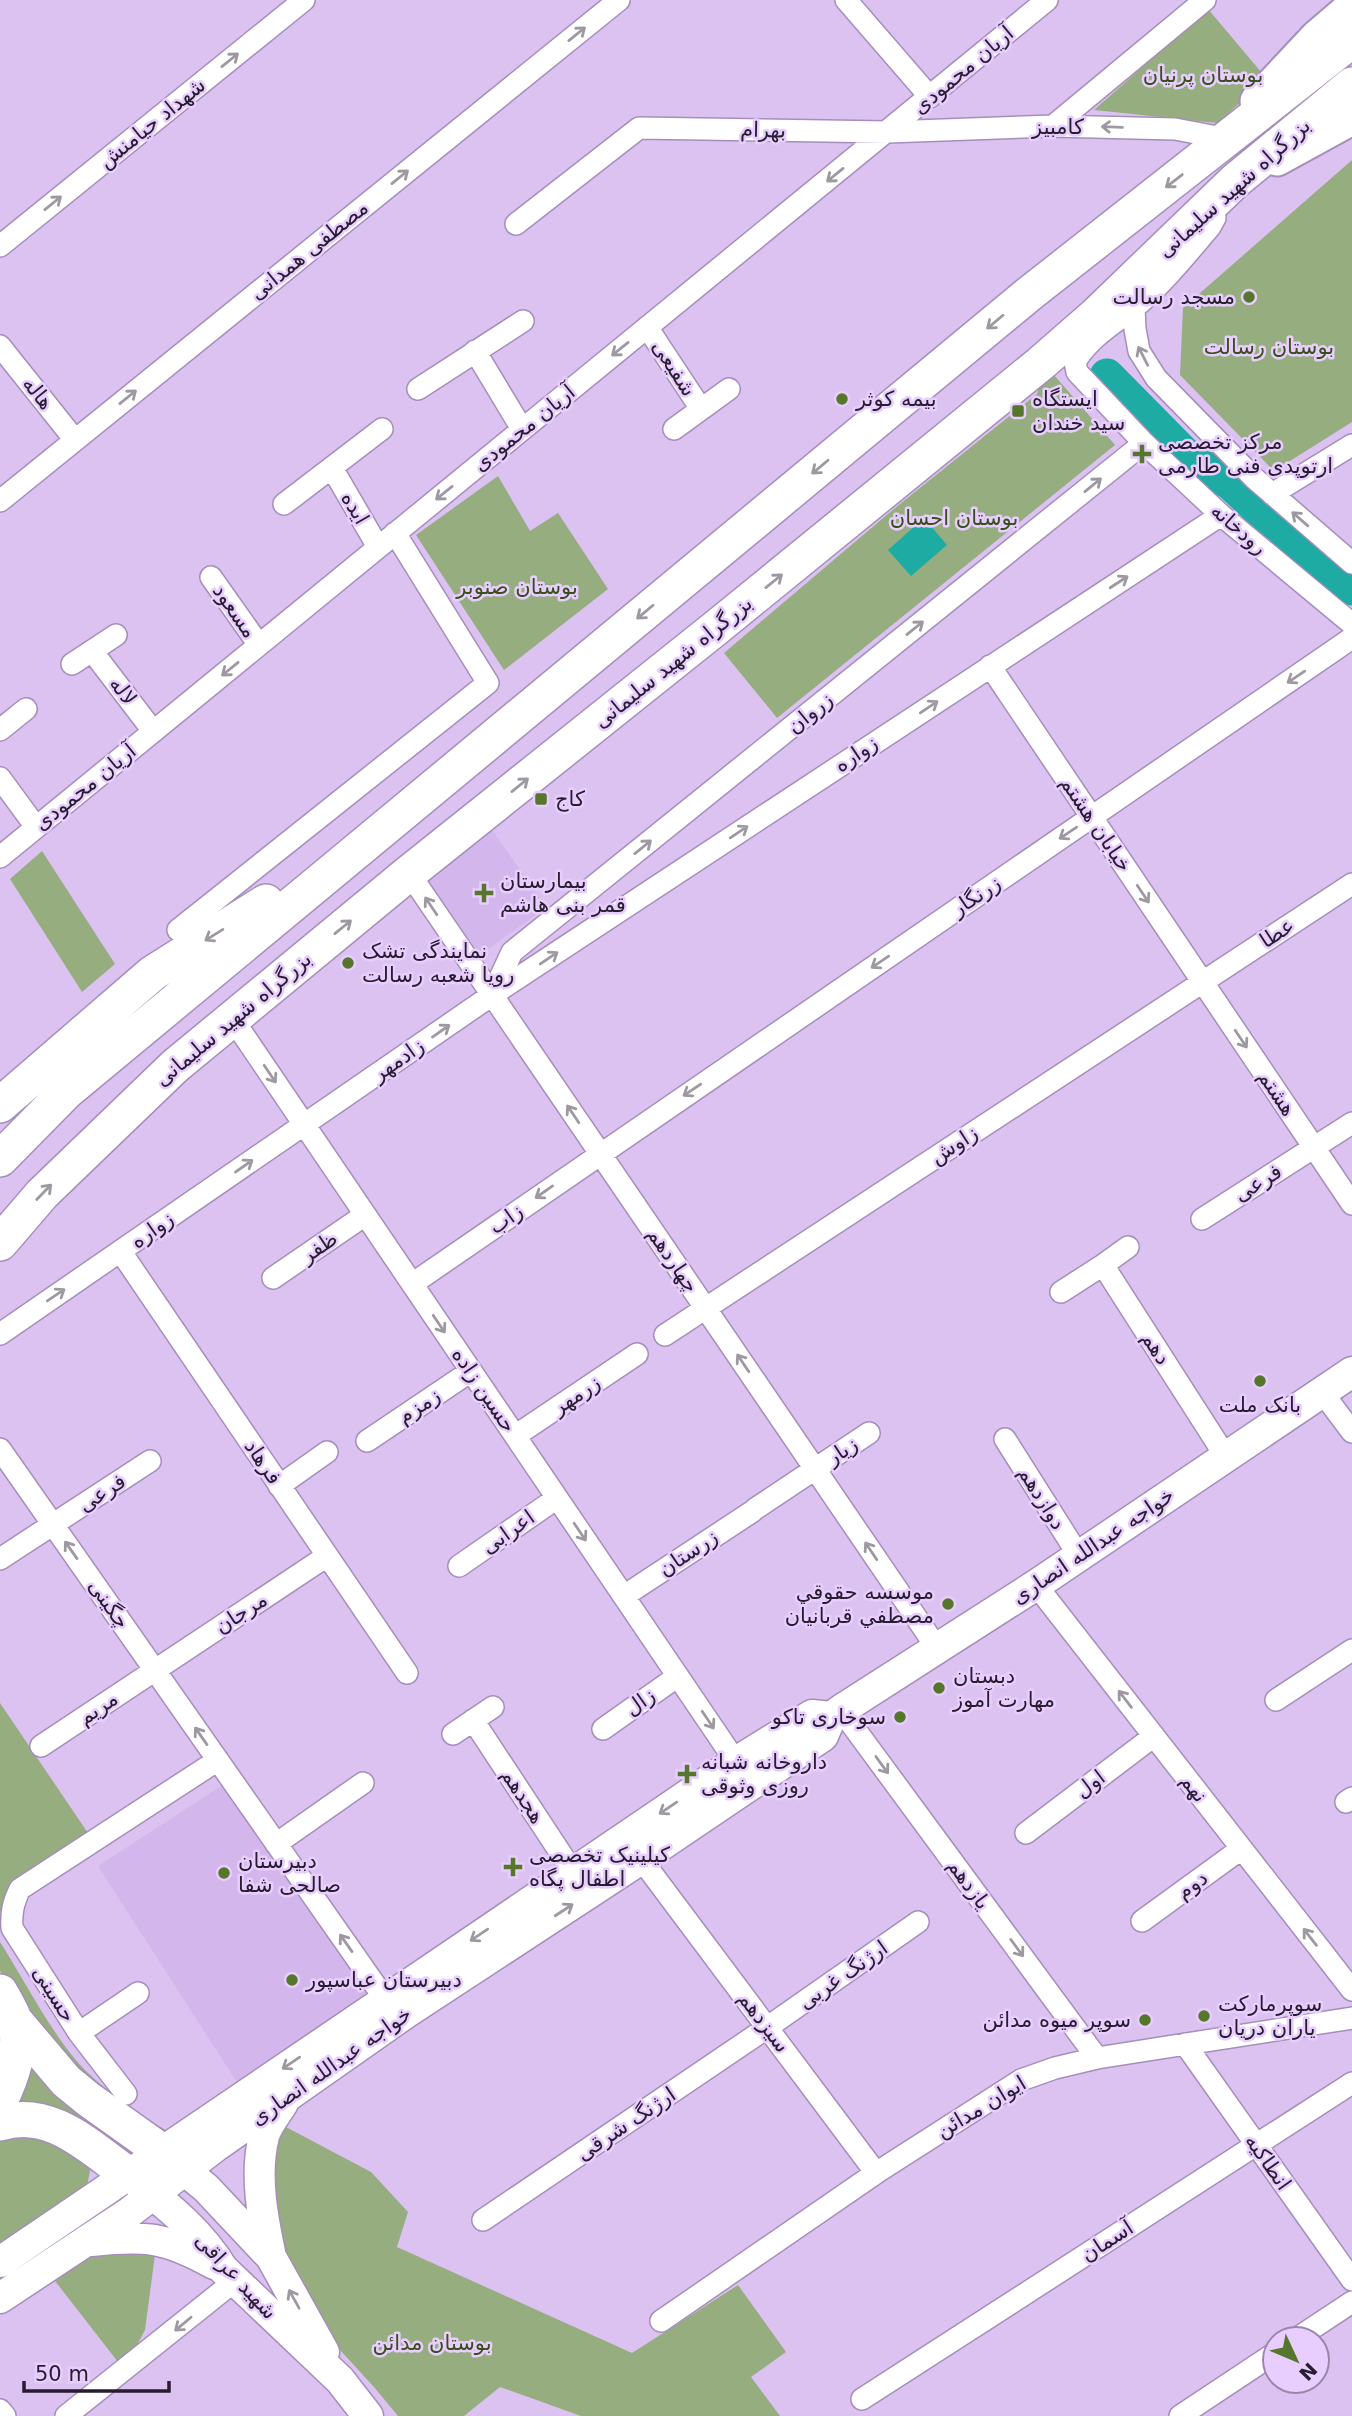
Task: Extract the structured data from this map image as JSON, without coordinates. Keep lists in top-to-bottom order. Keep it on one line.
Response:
{"streets":{"highway":["بزرگراه شهید سلیمانی"],"main road":["خواجه عبدالله انصاری","شهید عراقی"],"street":["آریان محمودی","شهداد حیامنش","کامبیز","بهرام","مصطفی همدانی","شفیعی","هاله","ایده","رودخانه","مسعود","لاله","زروان","زواره","خیابان هشتم","زرنگار","عطا","زادمهر","هشتم","زاوش","فرعی","زاب","ظفر","چهاردهم","دهم","حسین زاده","زرمهر","زمزم","زیار","فرهاد","دوازدهم","اعرابی","زرستان","چگینی","مرجان","زال","مریم","اول","نهم","هجدهم","یازدهم","دوم","ارژنگ غربی","حسینی","سیزدهم","ایوان مدائن","ارژنگ شرقی","انطاکیه","آسمان"]},"crossings":[["آریان محمودی","کامبیز"],["آریان محمودی","بهرام"],["آریان محمودی","شفیعی"],["آریان محمودی","ایده"],["آریان محمودی","مسعود"],["آریان محمودی","لاله"],["کامبیز","بهرام"],["کامبیز","بزرگراه شهید سلیمانی"],["بزرگراه شهید سلیمانی","رودخانه"],["بزرگراه شهید سلیمانی","چهاردهم"],["بزرگراه شهید سلیمانی","حسین زاده"],["مصطفی همدانی","هاله"],["رودخانه","زروان"],["رودخانه","زواره"],["زروان","زواره"],["زروان","زادمهر"],["زروان","چهاردهم"],["زواره","خیابان هشتم"],["زواره","زادمهر"],["زواره","چهاردهم"],["زواره","حسین زاده"],["زواره","فرهاد"],["خیابان هشتم","زرنگار"],["خیابان هشتم","عطا"],["خیابان هشتم","هشتم"],["خیابان هشتم","زاوش"],["زرنگار","زاب"],["زرنگار","چهاردهم"],["عطا","هشتم"],["عطا","زاوش"],["زادمهر","چهاردهم"],["زادمهر","حسین زاده"],["هشتم","زاوش"],["هشتم","فرعی"],["زاوش","چهاردهم"],["فرعی","چگینی"],["زاب","چهاردهم"],["زاب","حسین زاده"],["ظفر","حسین زاده"],["چهاردهم","زیار"],["چهاردهم","خواجه عبدالله انصاری"],["چهاردهم","زرستان"],["دهم","خواجه عبدالله انصاری"],["حسین زاده","زرمهر"],["حسین زاده","زمزم"],["حسین زاده","اعرابی"],["حسین زاده","خواجه عبدالله انصاری"],["حسین زاده","زرستان"],["حسین زاده","زال"],["زیار","زرستان"],["فرهاد","مرجان"],["دوازدهم","خواجه عبدالله انصاری"],["خواجه عبدالله انصاری","چگینی"],["خواجه عبدالله انصاری","نهم"],["خواجه عبدالله انصاری","هجدهم"],["خواجه عبدالله انصاری","یازدهم"],["خواجه عبدالله انصاری","شهید عراقی"],["چگینی","مرجان"],["چگینی","مریم"],["چگینی","حسینی"],["مرجان","مریم"],["اول","نهم"],["نهم","دوم"],["یازدهم","ایوان مدائن"],["ارژنگ غربی","سیزدهم"],["ارژنگ غربی","ارژنگ شرقی"],["سیزدهم","ایوان مدائن"],["سیزدهم","ارژنگ شرقی"],["ایوان مدائن","انطاکیه"],["انطاکیه","آسمان"]],"one_way":["آریان محمودی","شهداد حیامنش","کامبیز","مصطفی همدانی","زروان","زواره","خیابان هشتم","زرنگار","زادمهر","هشتم","زاب","چهاردهم","حسین زاده","چگینی","نهم","یازدهم"],"parks":["بوستان پرنیان","بوستان رسالت","بوستان احسان","بوستان صنوبر","بوستان مدائن"],"places":{"other":["مسجد رسالت","بیمه کوثر","نمایندگی تشک رویا شعبه رسالت","بانک ملت","موسسه حقوقي مصطفي قربانيان","دبستان مهارت آموز","سوخاری تاکو","دبیرستان صالحی شفا","دبیرستان عباسپور","سوپرمارکت یاران دریان","سوپر میوه مدائن"],"transit":["ایستگاه سید خندان","کاج"],"health":["مرکز تخصصی ارتوپدی فنی طارمی","بیمارستان قمر بنی هاشم","داروخانه شبانه روزی وثوقی","کیلینیک تخصصی اطفال پگاه"]},"scale_bar":"50 m","north":"bottom right"}
